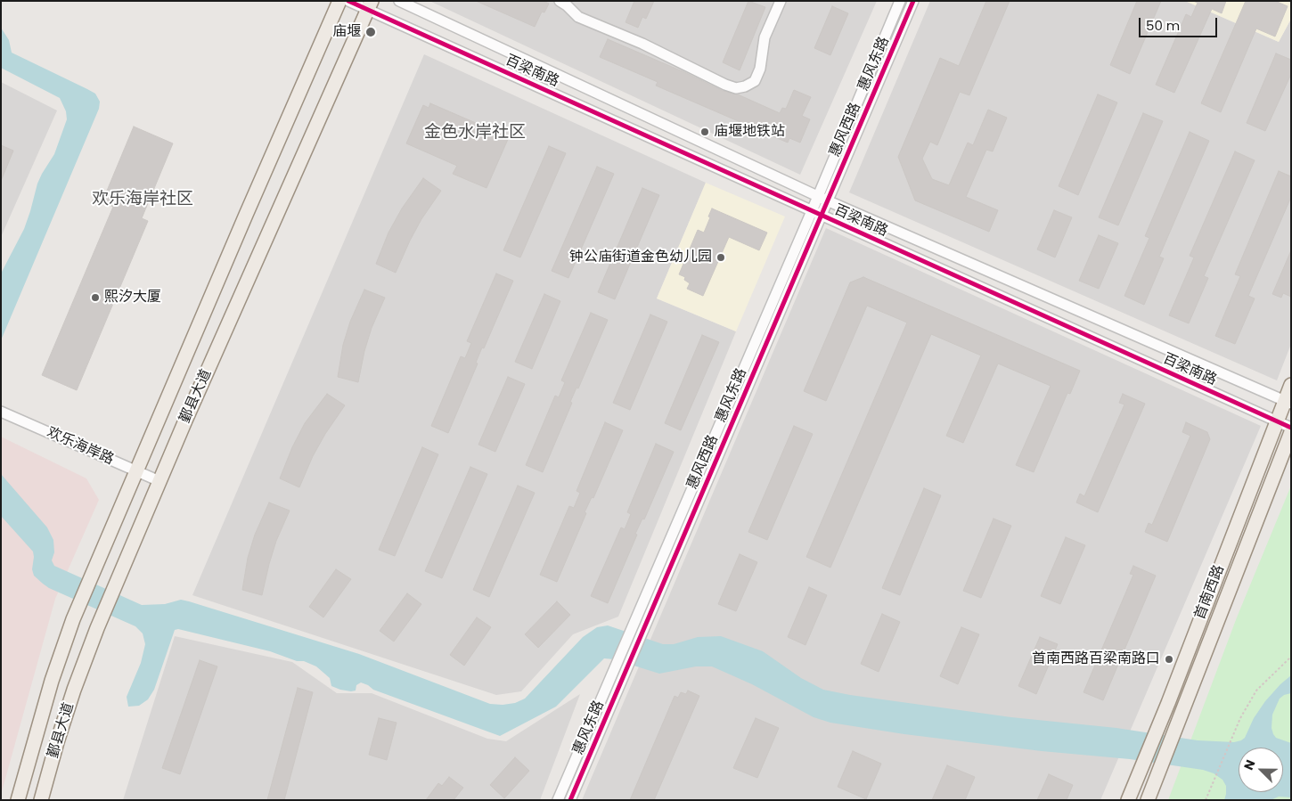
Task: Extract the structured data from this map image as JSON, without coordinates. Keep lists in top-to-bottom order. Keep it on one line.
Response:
{"streets":{"main road":["鄞县大道","首南西路"],"street":["惠风东路","百梁南路","惠风西路","欢乐海岸路"]},"crossings":[["惠风东路","百梁南路"],["惠风东路","惠风西路"],["百梁南路","惠风西路"],["百梁南路","鄞县大道"],["百梁南路","首南西路"],["鄞县大道","欢乐海岸路"]],"districts":["金色水岸社区","欢乐海岸社区"],"places":["庙堰","庙堰地铁站","钟公庙街道金色幼儿园","熙汐大厦","首南西路百梁南路口"],"scale_bar":"50 m","north":"top left"}
